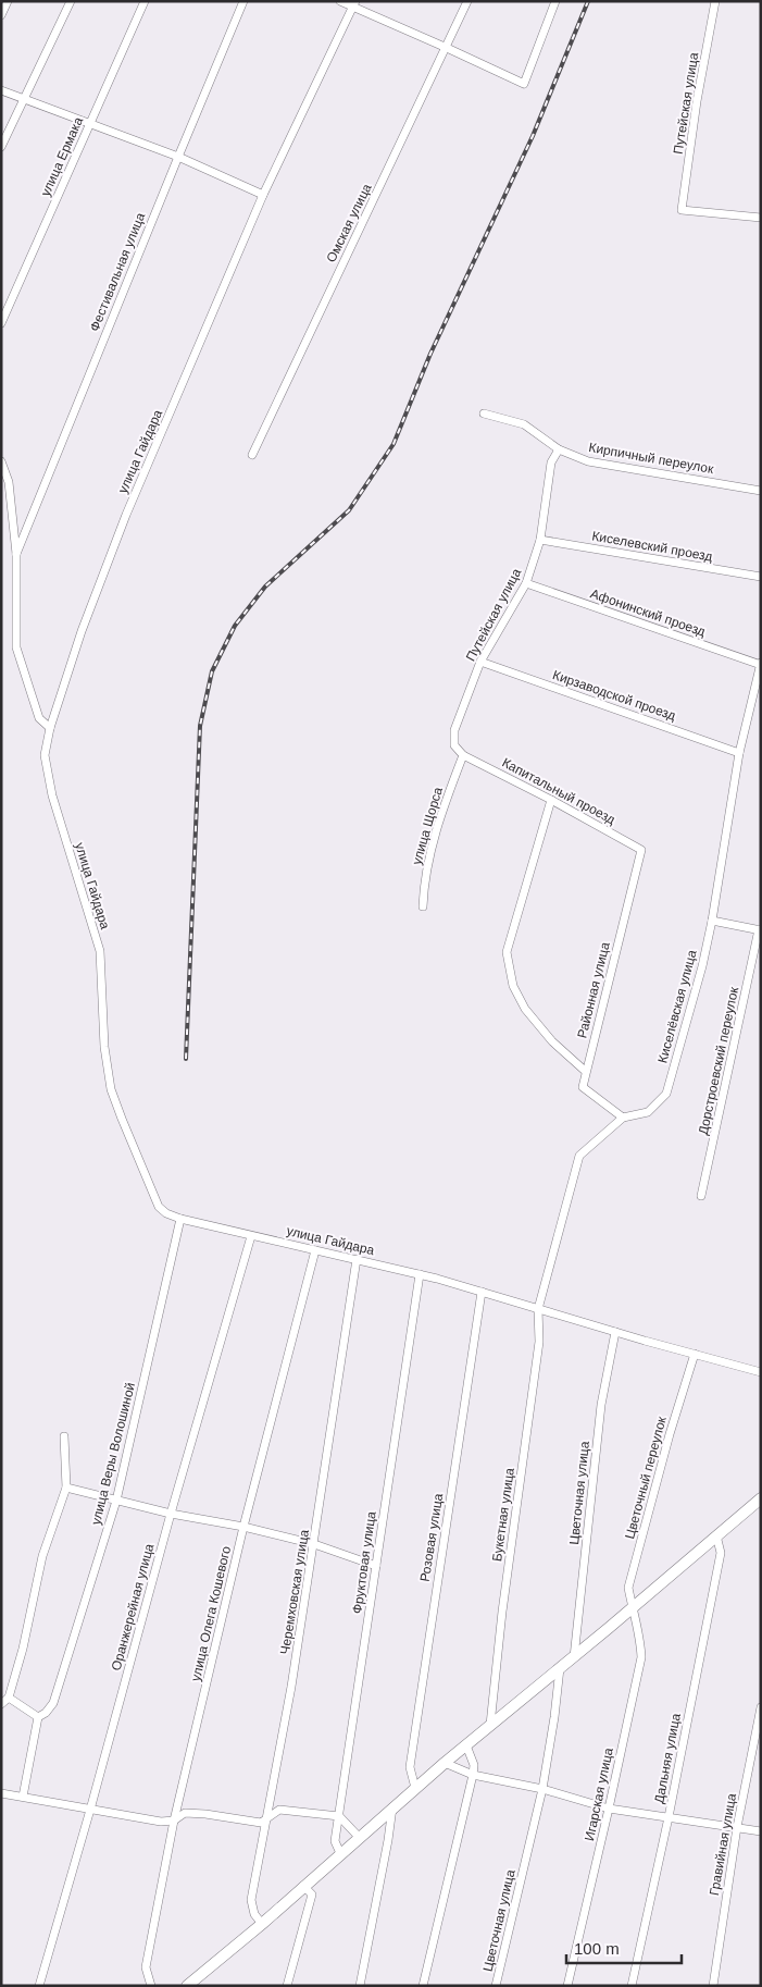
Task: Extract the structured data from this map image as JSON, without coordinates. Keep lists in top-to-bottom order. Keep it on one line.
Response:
{"streets":{"street":["Путейская улица","улица Ермака","Омская улица","Фестивальная улица","улица Гайдара","Кирпичный переулок","Киселевский проезд","Афонинский проезд","Кирзаводской проезд","Капитальный проезд","улица Щорса","Районная улица","Киселёвская улица","Дорстроевский переулок","улица Веры Волошиной","Цветочный переулок","Цветочная улица","Букетная улица","Розовая улица","Фруктовая улица","Черемховская улица","Оранжерейная улица","улица Олега Кошевого","Дальняя улица","Игарская улица","Гравийная улица"]},"crossings":[["Путейская улица","Кирпичный переулок"],["Путейская улица","Киселевский проезд"],["Путейская улица","Афонинский проезд"],["Путейская улица","Кирзаводской проезд"],["Путейская улица","Капитальный проезд"],["Путейская улица","улица Щорса"],["улица Гайдара","Киселёвская улица"],["улица Гайдара","улица Веры Волошиной"],["улица Гайдара","Цветочный переулок"],["улица Гайдара","Цветочная улица"],["улица Гайдара","Букетная улица"],["улица Гайдара","Розовая улица"],["улица Гайдара","Фруктовая улица"],["улица Гайдара","Черемховская улица"],["улица Гайдара","Оранжерейная улица"],["улица Гайдара","улица Олега Кошевого"],["Афонинский проезд","Киселёвская улица"],["Кирзаводской проезд","Киселёвская улица"],["Капитальный проезд","улица Щорса"],["Капитальный проезд","Районная улица"],["Киселёвская улица","Букетная улица"],["Цветочный переулок","Игарская улица"]],"scale_bar":"100 m"}
